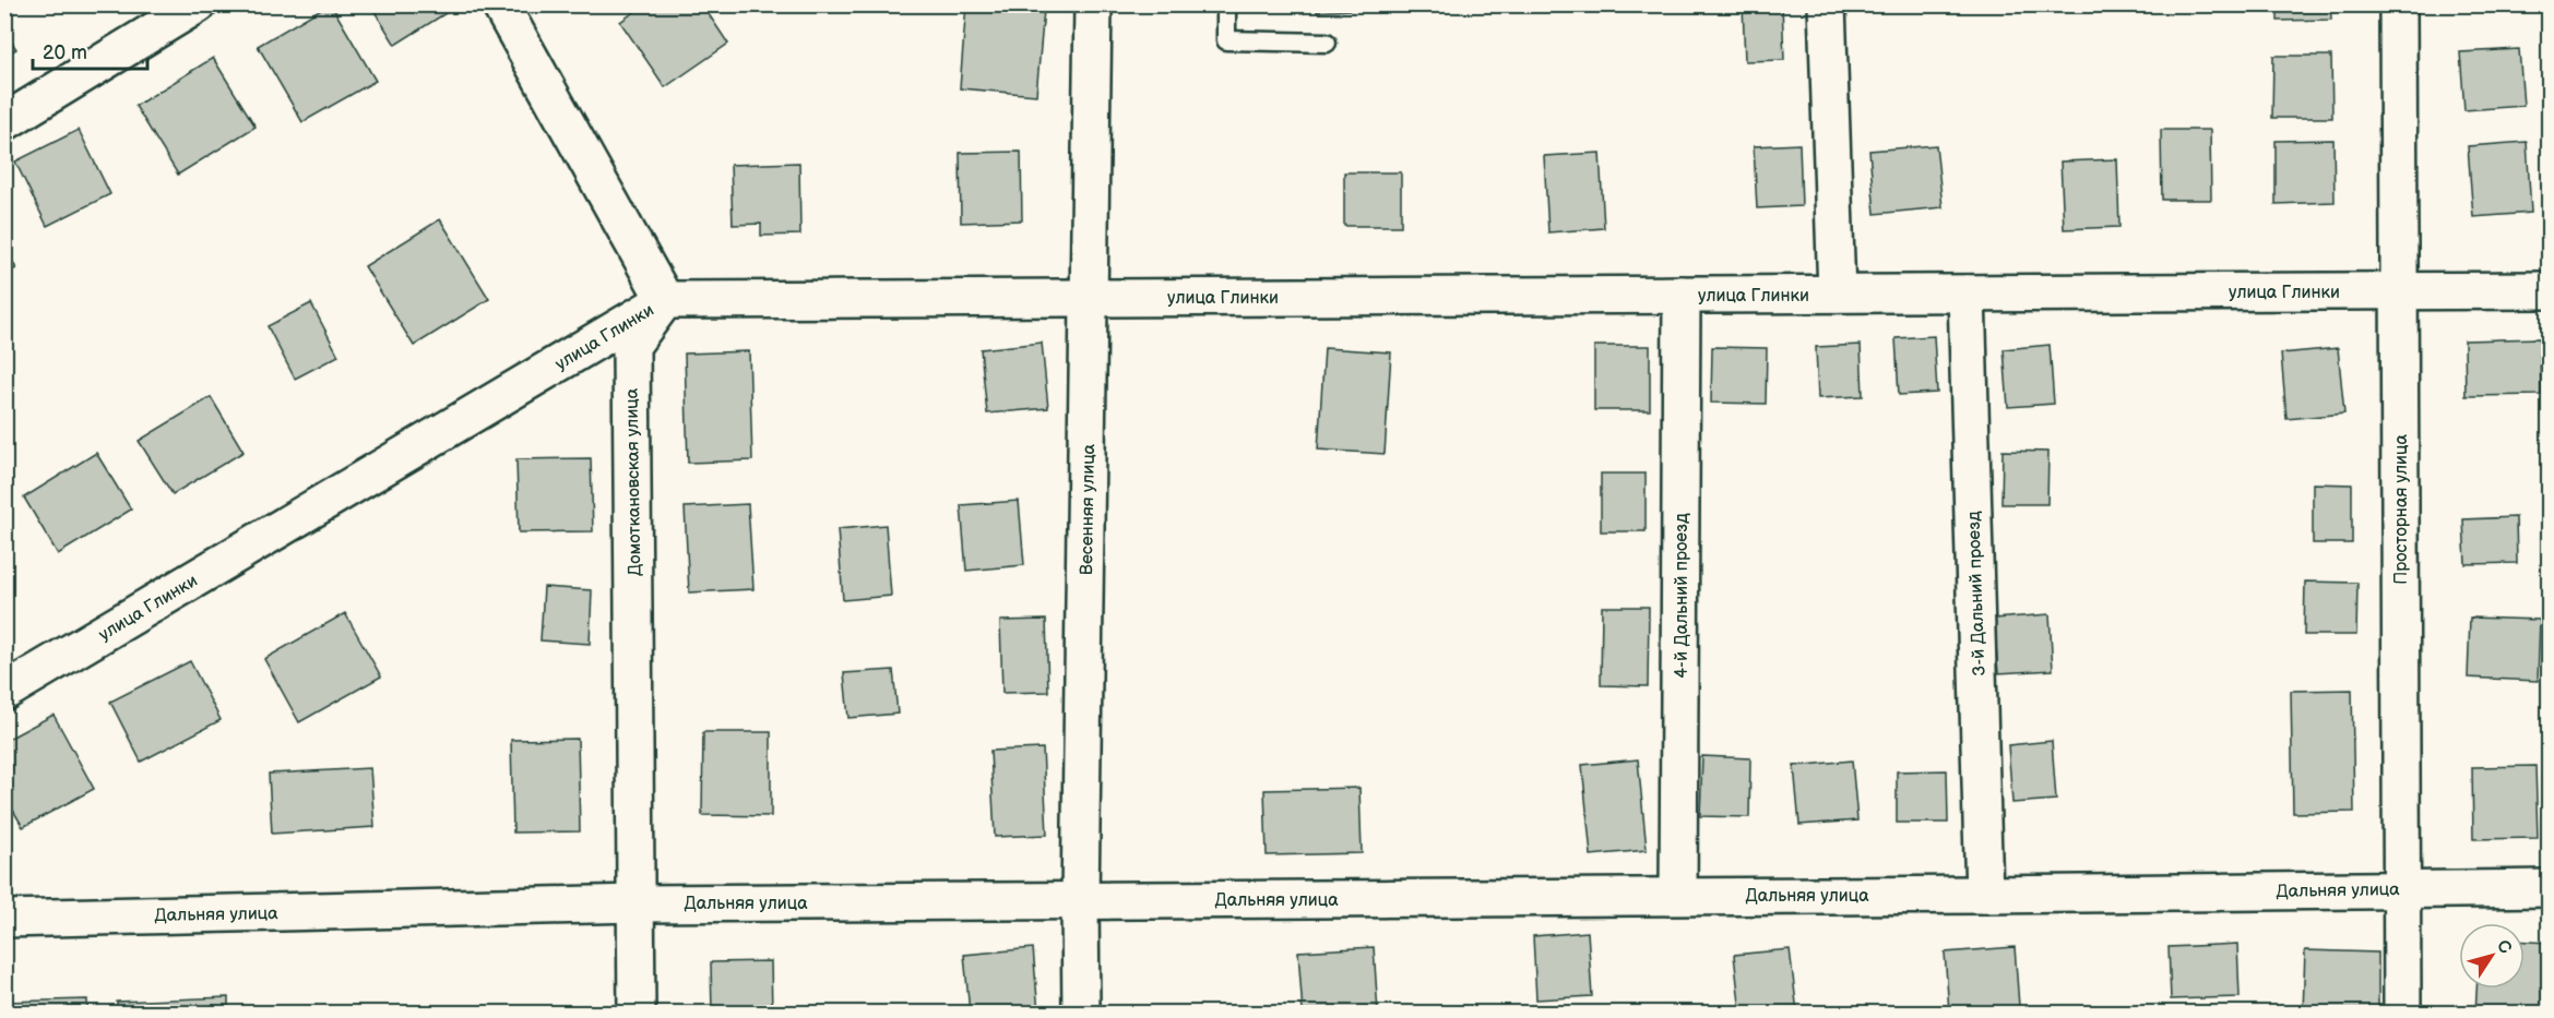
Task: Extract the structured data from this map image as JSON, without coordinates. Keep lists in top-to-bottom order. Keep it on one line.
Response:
{"streets":{"street":["улица Глинки","Домоткановская улица","Весенняя улица","Просторная улица","3-й Дальний проезд","4-й Дальний проезд","Дальняя улица"]},"crossings":[["улица Глинки","Домоткановская улица"],["улица Глинки","Весенняя улица"],["улица Глинки","Просторная улица"],["улица Глинки","3-й Дальний проезд"],["улица Глинки","4-й Дальний проезд"],["Домоткановская улица","Дальняя улица"],["Весенняя улица","Дальняя улица"],["Просторная улица","Дальняя улица"],["3-й Дальний проезд","Дальняя улица"],["4-й Дальний проезд","Дальняя улица"]],"scale_bar":"20 m","north":"top right"}
